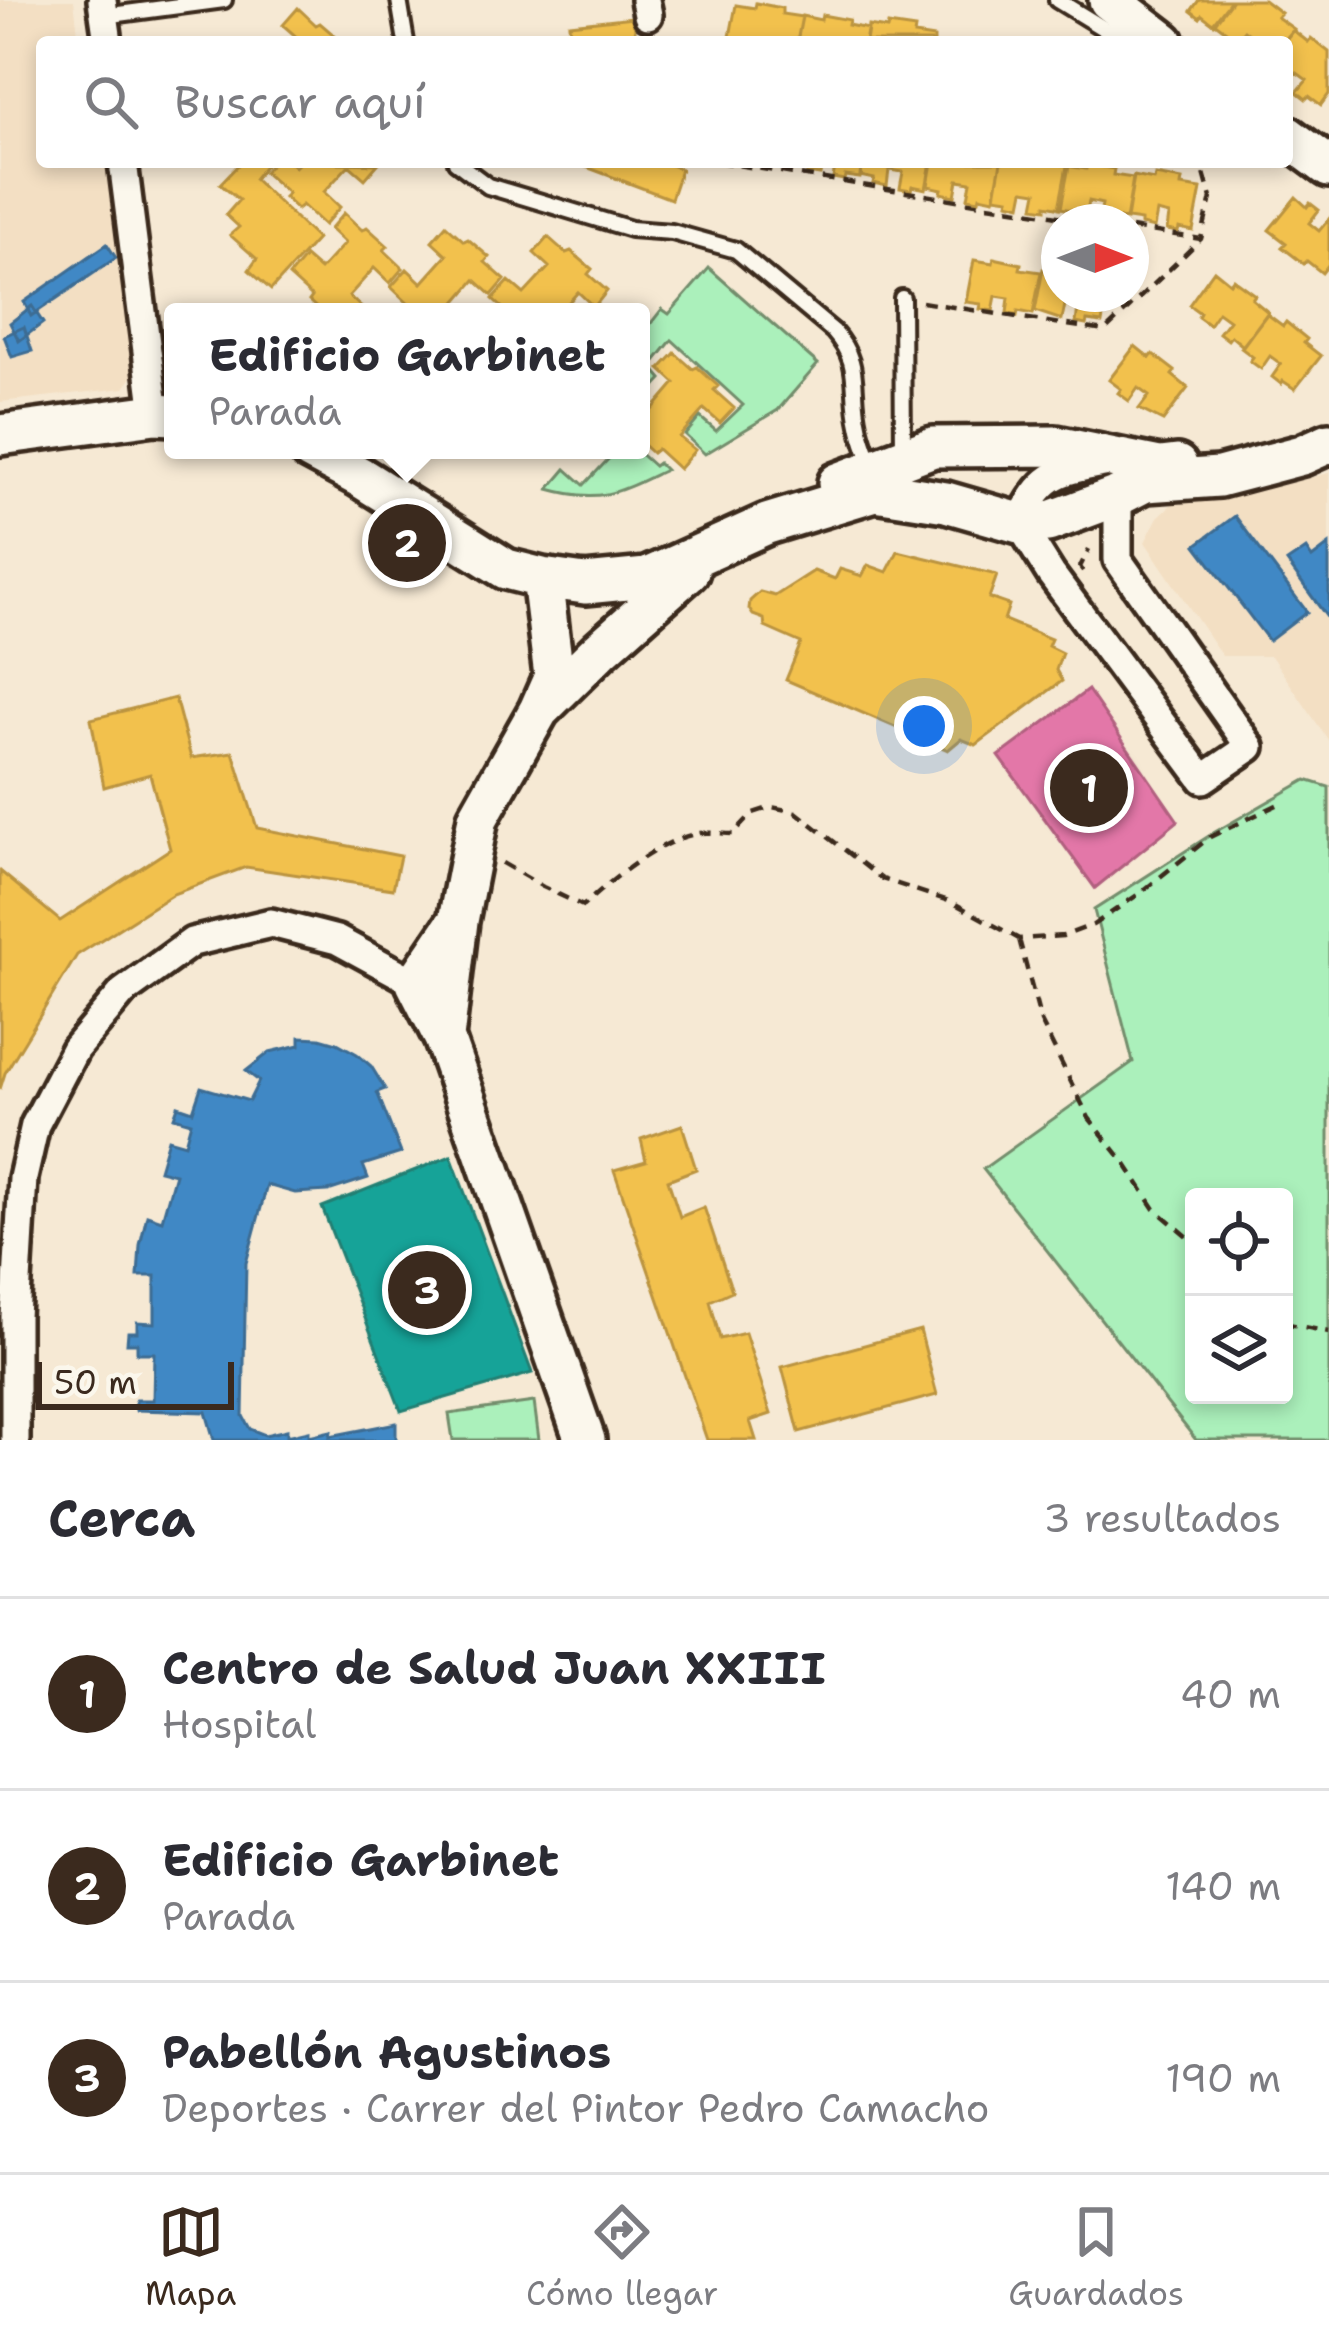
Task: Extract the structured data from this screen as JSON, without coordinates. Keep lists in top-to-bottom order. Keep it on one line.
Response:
{"scale_bar":"50 m","north":"right","page":{"search":"Buscar aquí","popup":["Edificio Garbinet","Parada"],"pins":["2","1","3"],"scale":"50 m","heading":["Cerca","3 resultados"],"list":[{"mark":"1","name":"Centro de Salud Juan XXIII","note":"Hospital","value":"40 m"},{"mark":"2","name":"Edificio Garbinet","note":"Parada","value":"140 m"},{"mark":"3","name":"Pabellón Agustinos","note":"Deportes · Carrer del Pintor Pedro Camacho","value":"190 m"}],"nav":["Mapa","Cómo llegar","Guardados"]}}
